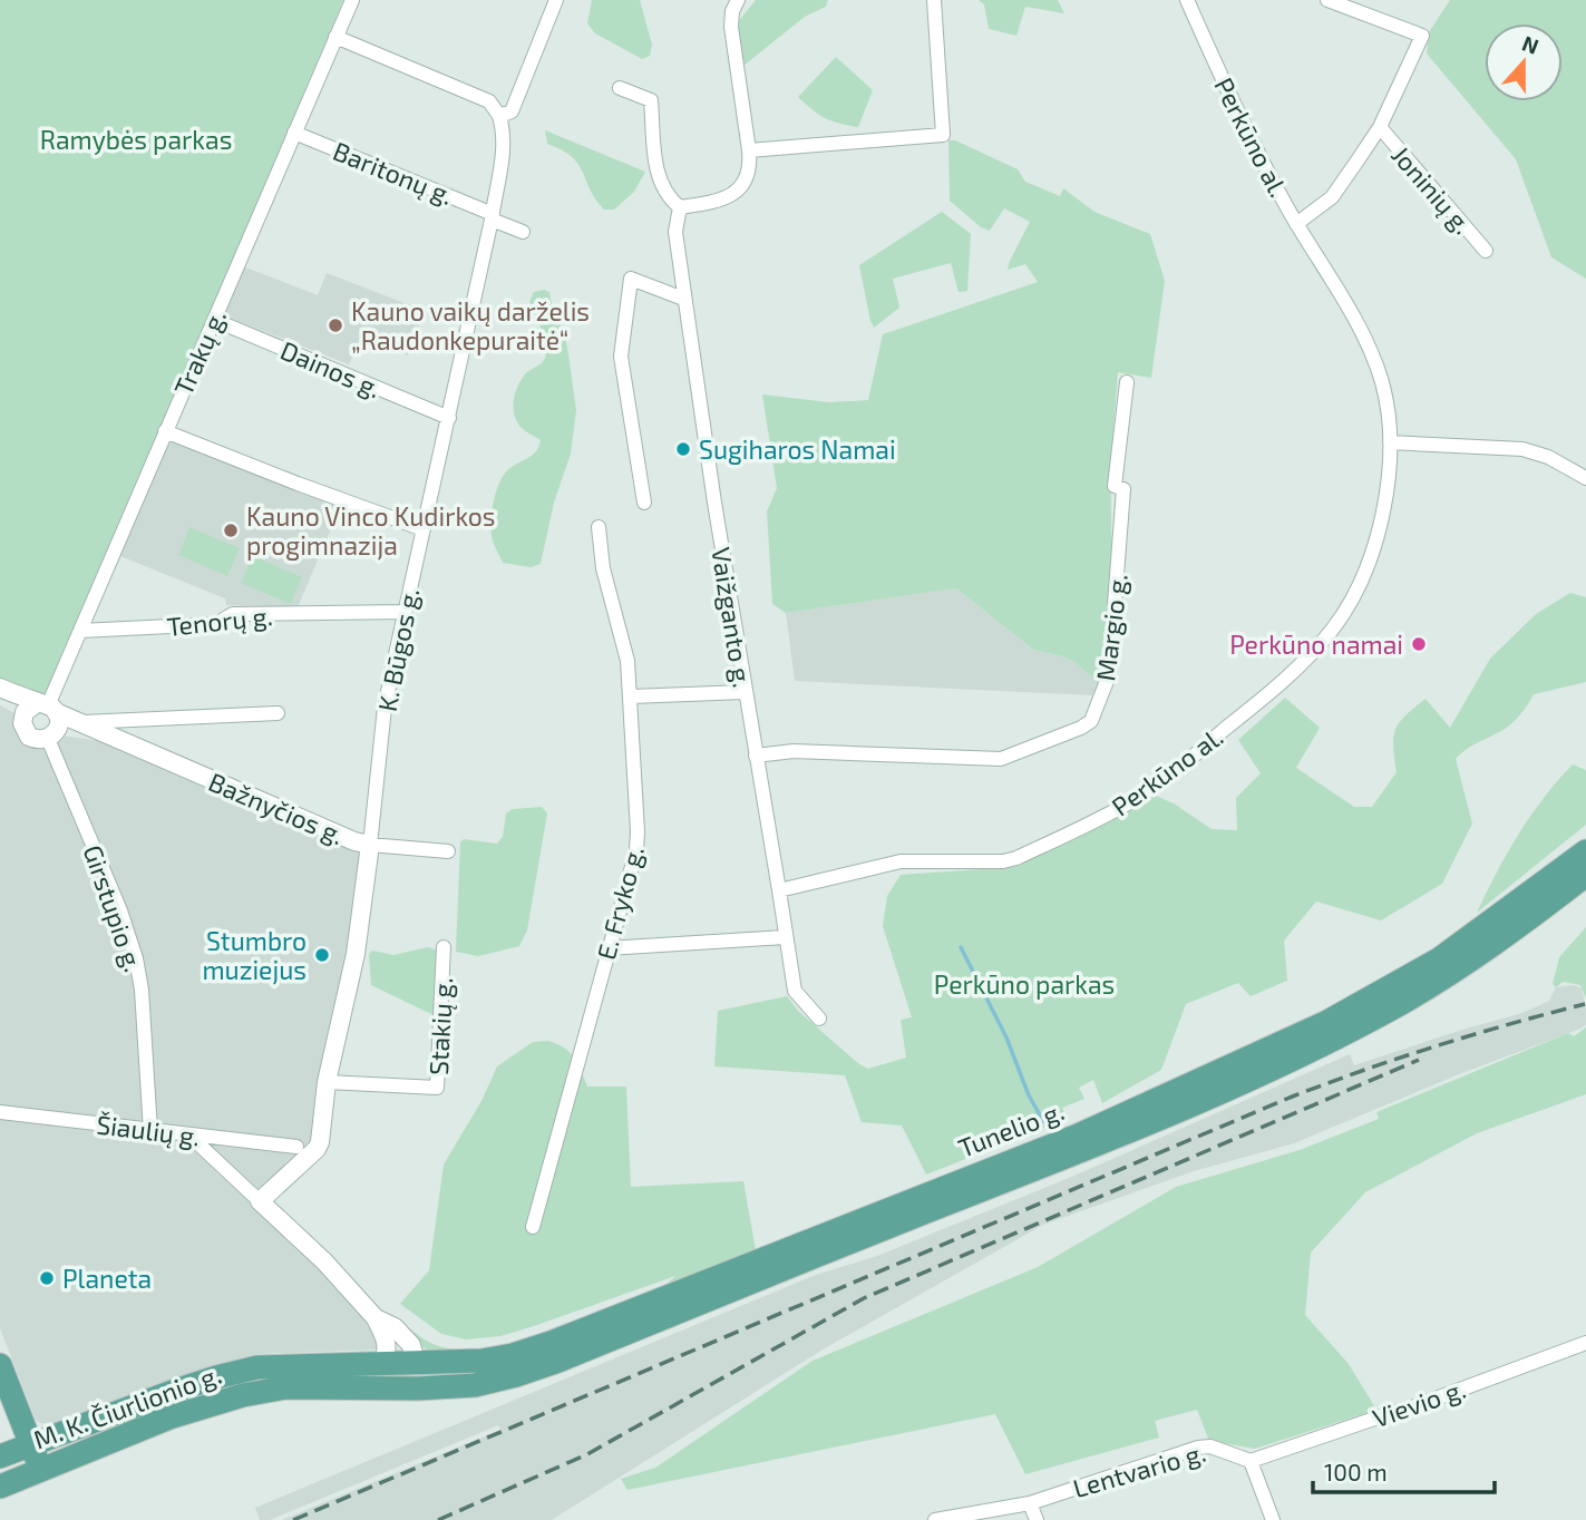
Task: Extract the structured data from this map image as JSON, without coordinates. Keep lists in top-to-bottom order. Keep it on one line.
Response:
{"streets":{"main road":["Tunelio g.","M. K. Čiurlionio g."],"street":["Perkūno al.","Baritonų g.","Joninių g.","Trakų g.","Dainos g.","Vaižganto g.","Tenorų g.","Margio g.","K. Būgos g.","Bažnyčios g.","E. Fryko g.","Girstupio g.","Stakių g.","Šiaulių g.","Vievio g.","Lentvario g."]},"crossings":[["Perkūno al.","Vaižganto g."],["Baritonų g.","Trakų g."],["Baritonų g.","K. Būgos g."],["Trakų g.","Dainos g."],["Trakų g.","Tenorų g."],["Trakų g.","Bažnyčios g."],["Trakų g.","Girstupio g."],["Dainos g.","K. Būgos g."],["Vaižganto g.","Margio g."],["Tenorų g.","K. Būgos g."],["K. Būgos g.","Bažnyčios g."],["K. Būgos g.","Stakių g."],["Bažnyčios g.","Girstupio g."],["Girstupio g.","Šiaulių g."],["Tunelio g.","M. K. Čiurlionio g."],["Vievio g.","Lentvario g."]],"parks":["Ramybės parkas","Perkūno parkas"],"places":["Kauno vaikų darželis „Raudonkepuraitė“","Sugiharos Namai","Kauno Vinco Kudirkos progimnazija","Perkūno namai","Stumbro muziejus","Planeta"],"scale_bar":"100 m","north":"top"}
